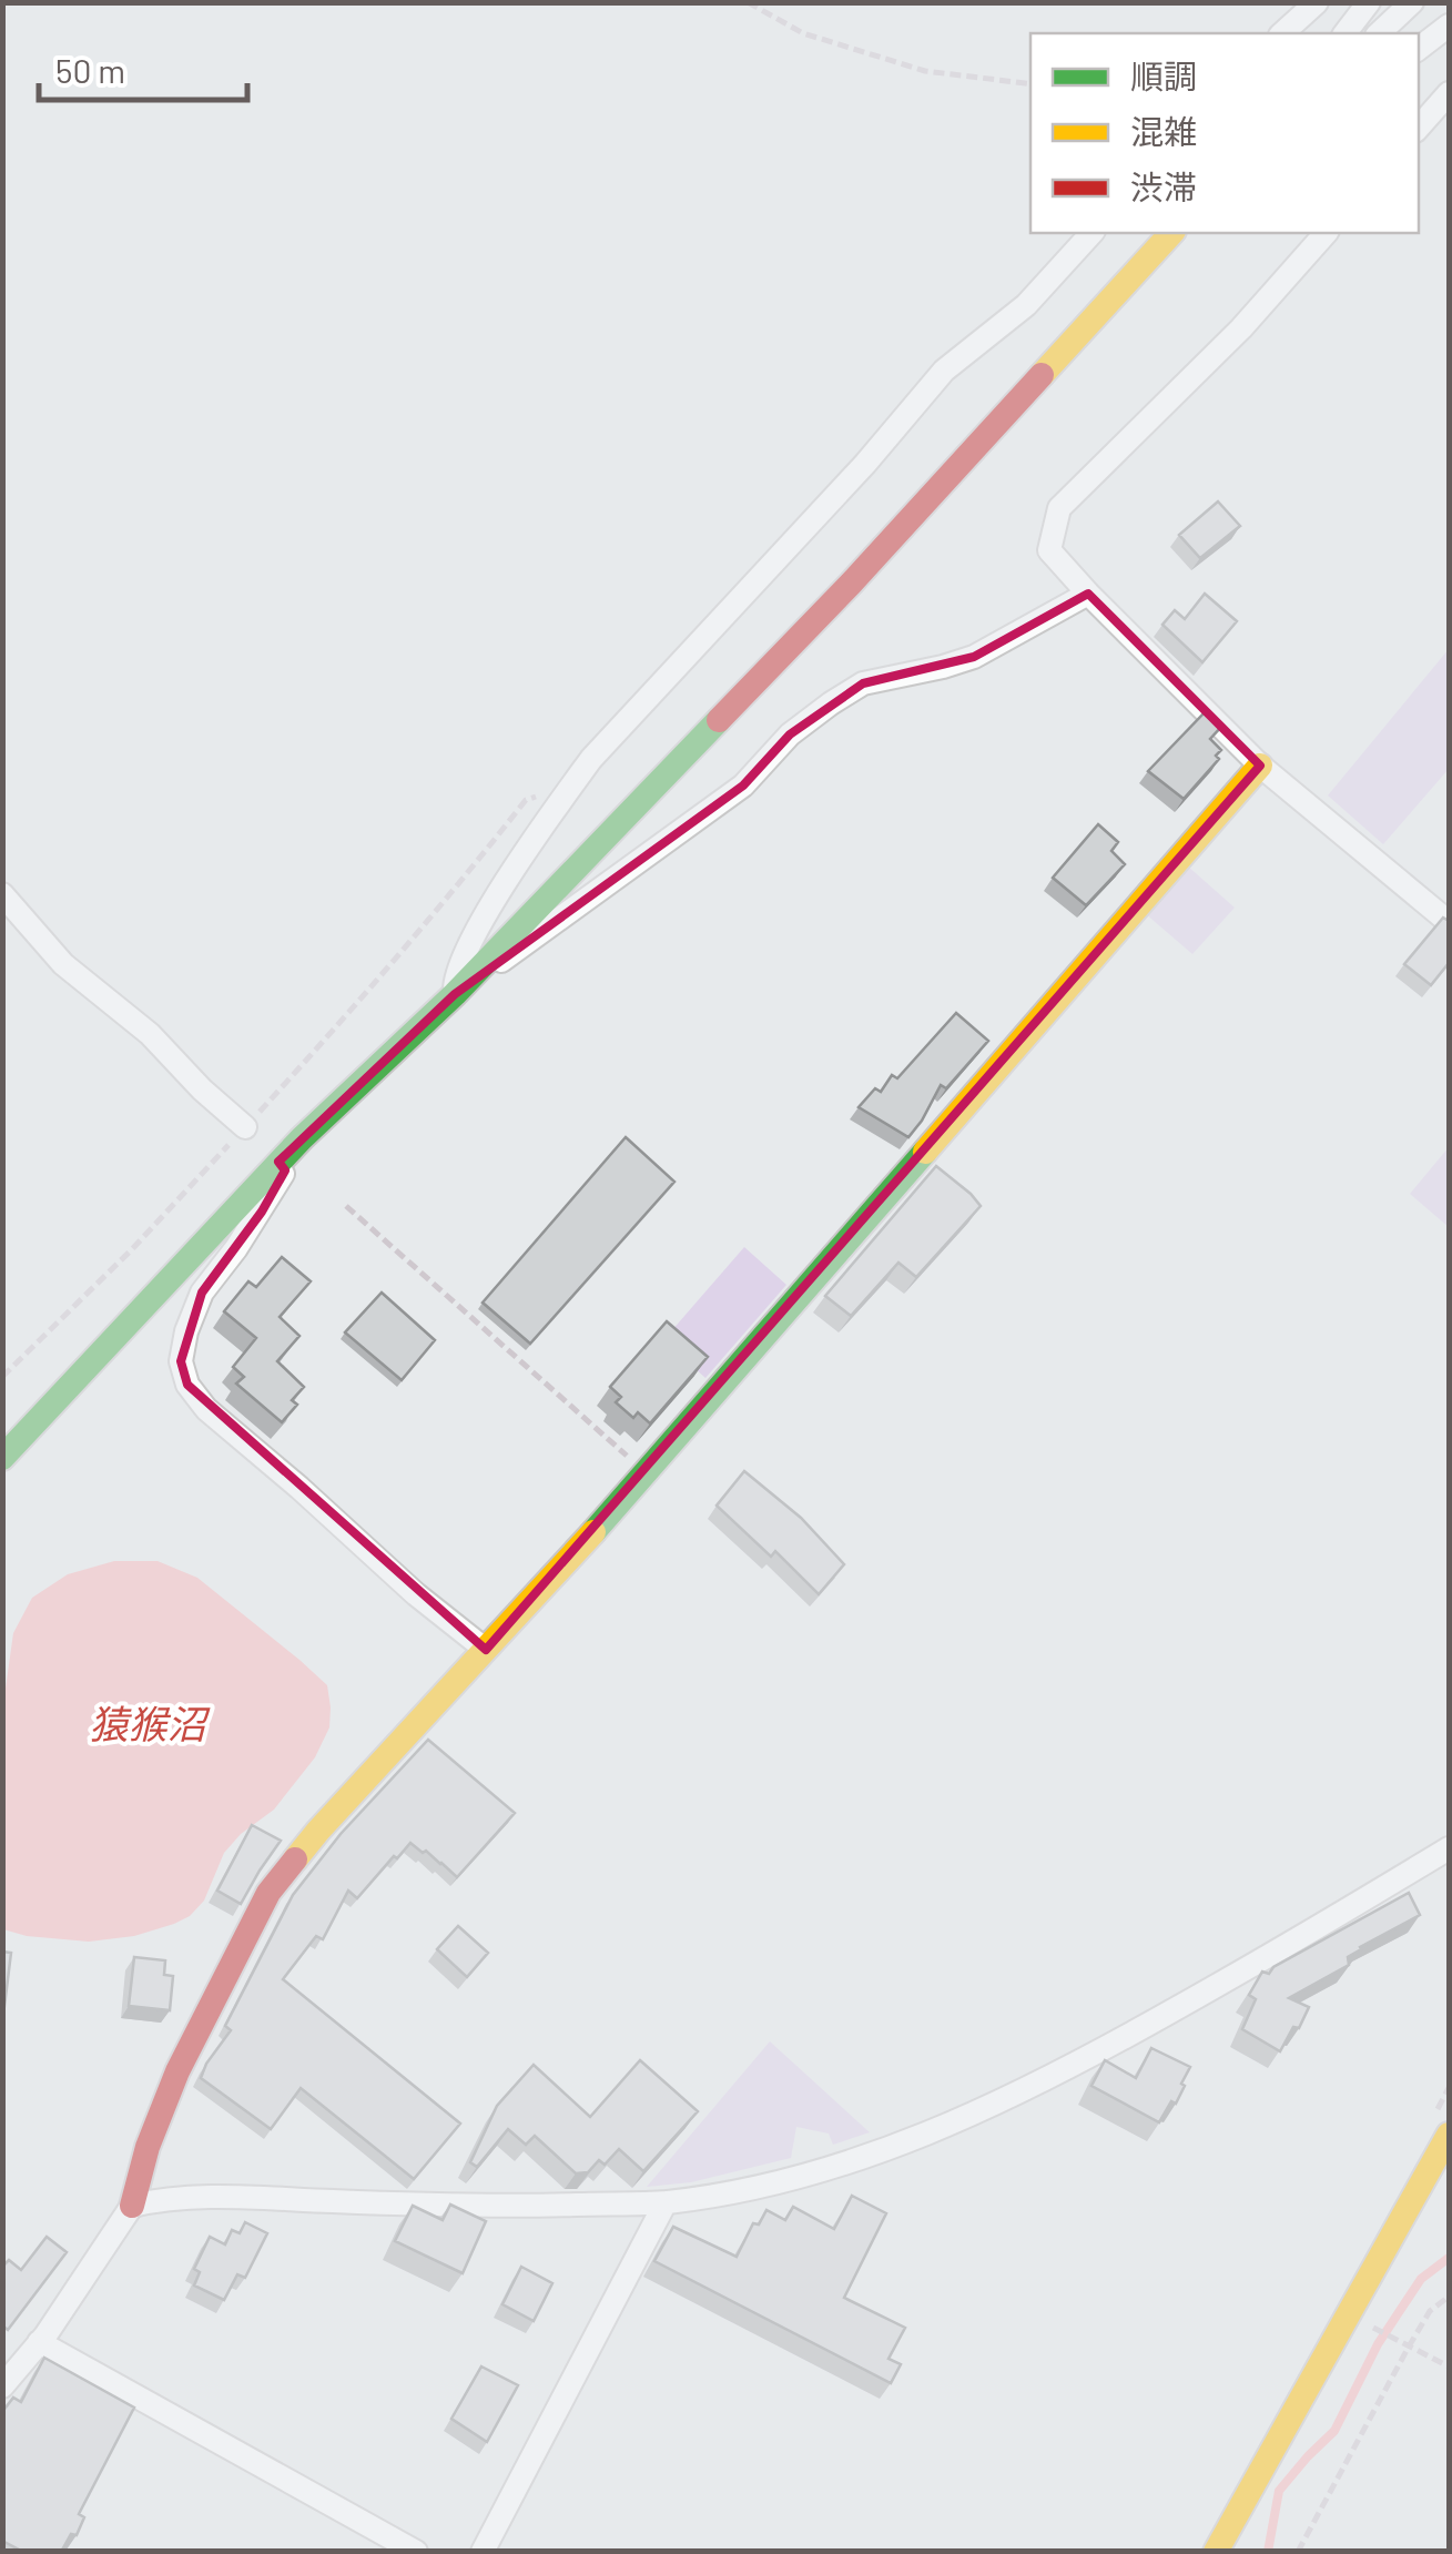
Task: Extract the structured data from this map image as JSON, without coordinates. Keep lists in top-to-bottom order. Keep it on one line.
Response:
{"water":["猿猴沼"],"legend":["順調","混雑","渋滞"],"scale_bar":"50 m"}
